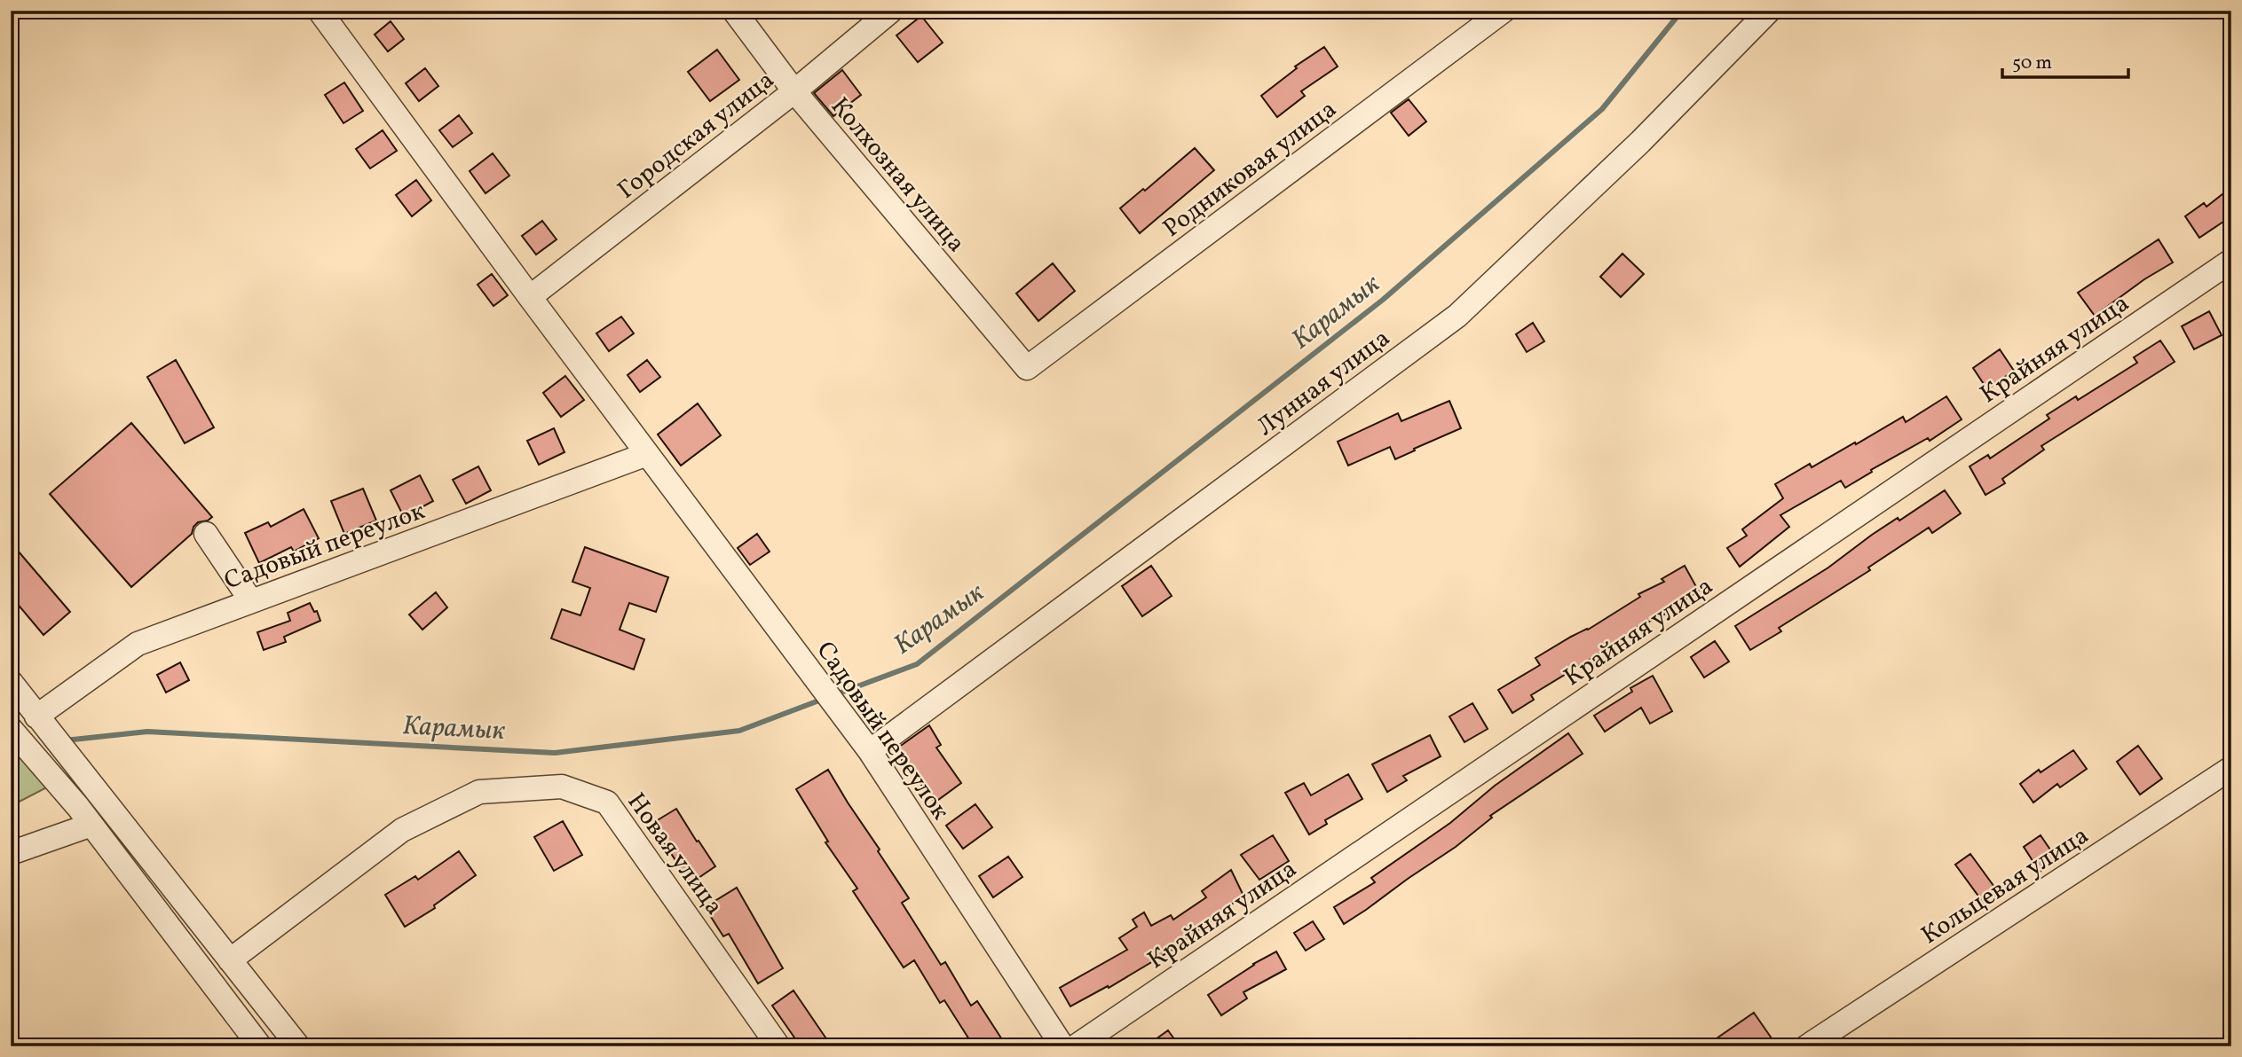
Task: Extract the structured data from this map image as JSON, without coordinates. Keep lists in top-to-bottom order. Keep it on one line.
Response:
{"streets":{"street":["Городская улица","Родниковая улица","Колхозная улица","Крайняя улица","Лунная улица","Садовый переулок","Новая улица","Кольцевая улица"]},"crossings":[["Городская улица","Колхозная улица"],["Городская улица","Садовый переулок"],["Родниковая улица","Колхозная улица"],["Лунная улица","Садовый переулок"]],"water":["Карамык"],"scale_bar":"50 m"}
